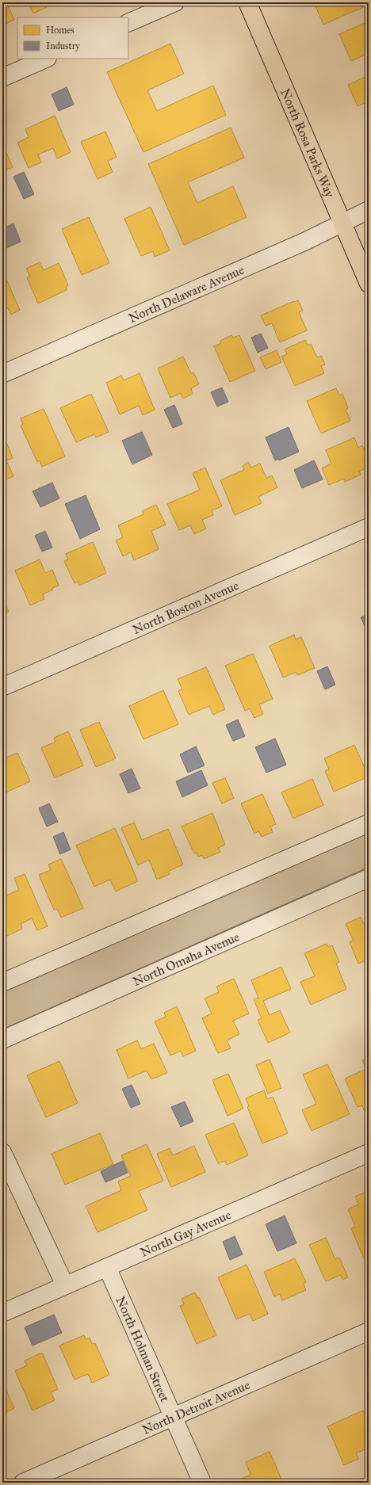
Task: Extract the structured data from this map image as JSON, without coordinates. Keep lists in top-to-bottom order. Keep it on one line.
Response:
{"streets":{"main road":["North Rosa Parks Way"],"street":["North Delaware Avenue","North Boston Avenue","North Omaha Avenue","North Gay Avenue","North Holman Street","North Detroit Avenue"]},"crossings":[["North Rosa Parks Way","North Delaware Avenue"],["North Gay Avenue","North Holman Street"],["North Holman Street","North Detroit Avenue"]],"legend":["Homes","Industry"]}
